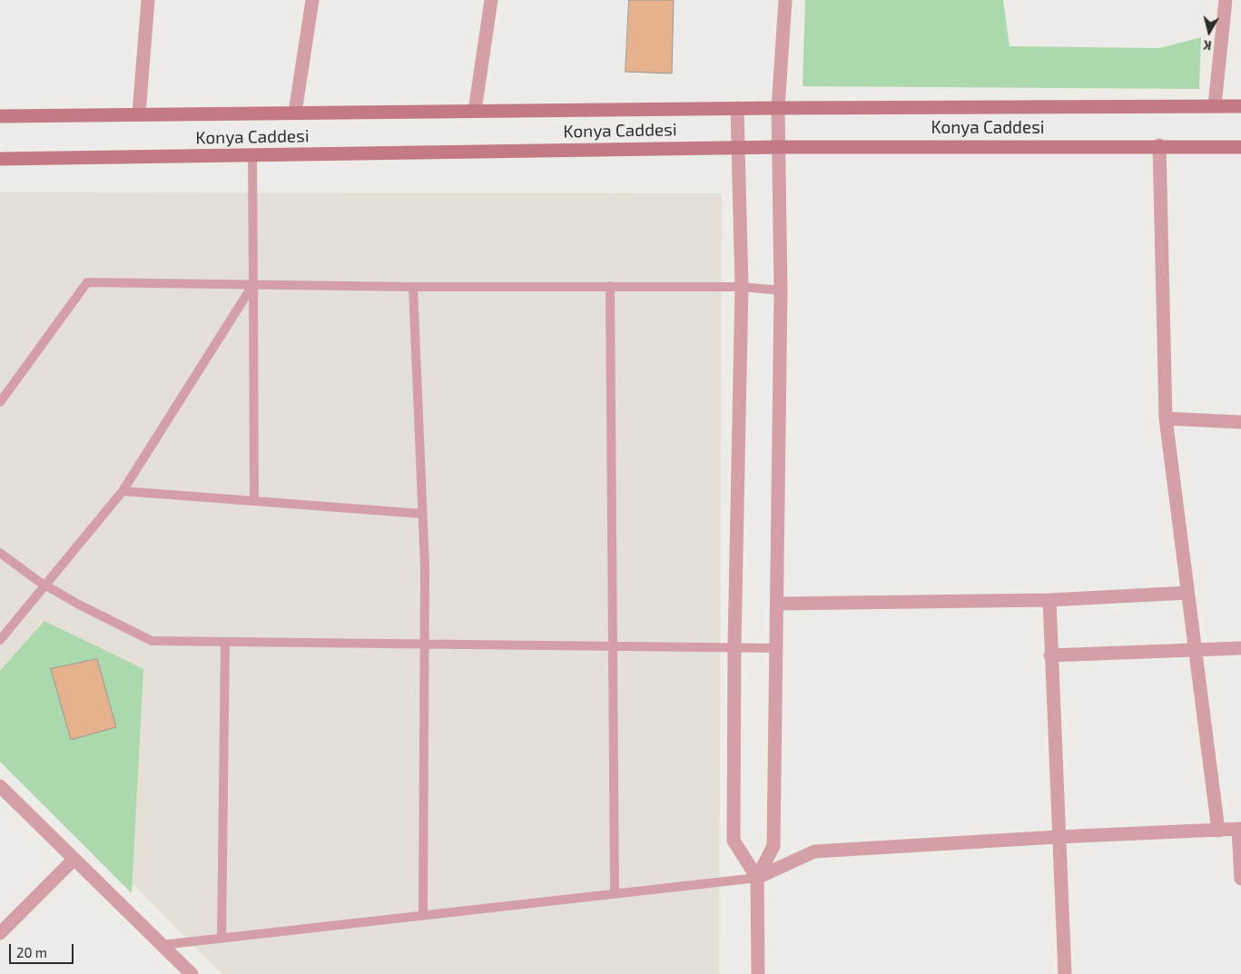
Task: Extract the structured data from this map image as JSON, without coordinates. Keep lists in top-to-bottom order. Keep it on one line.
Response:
{"streets":{"main road":["Konya Caddesi"]},"scale_bar":"20 m","north":"bottom"}
